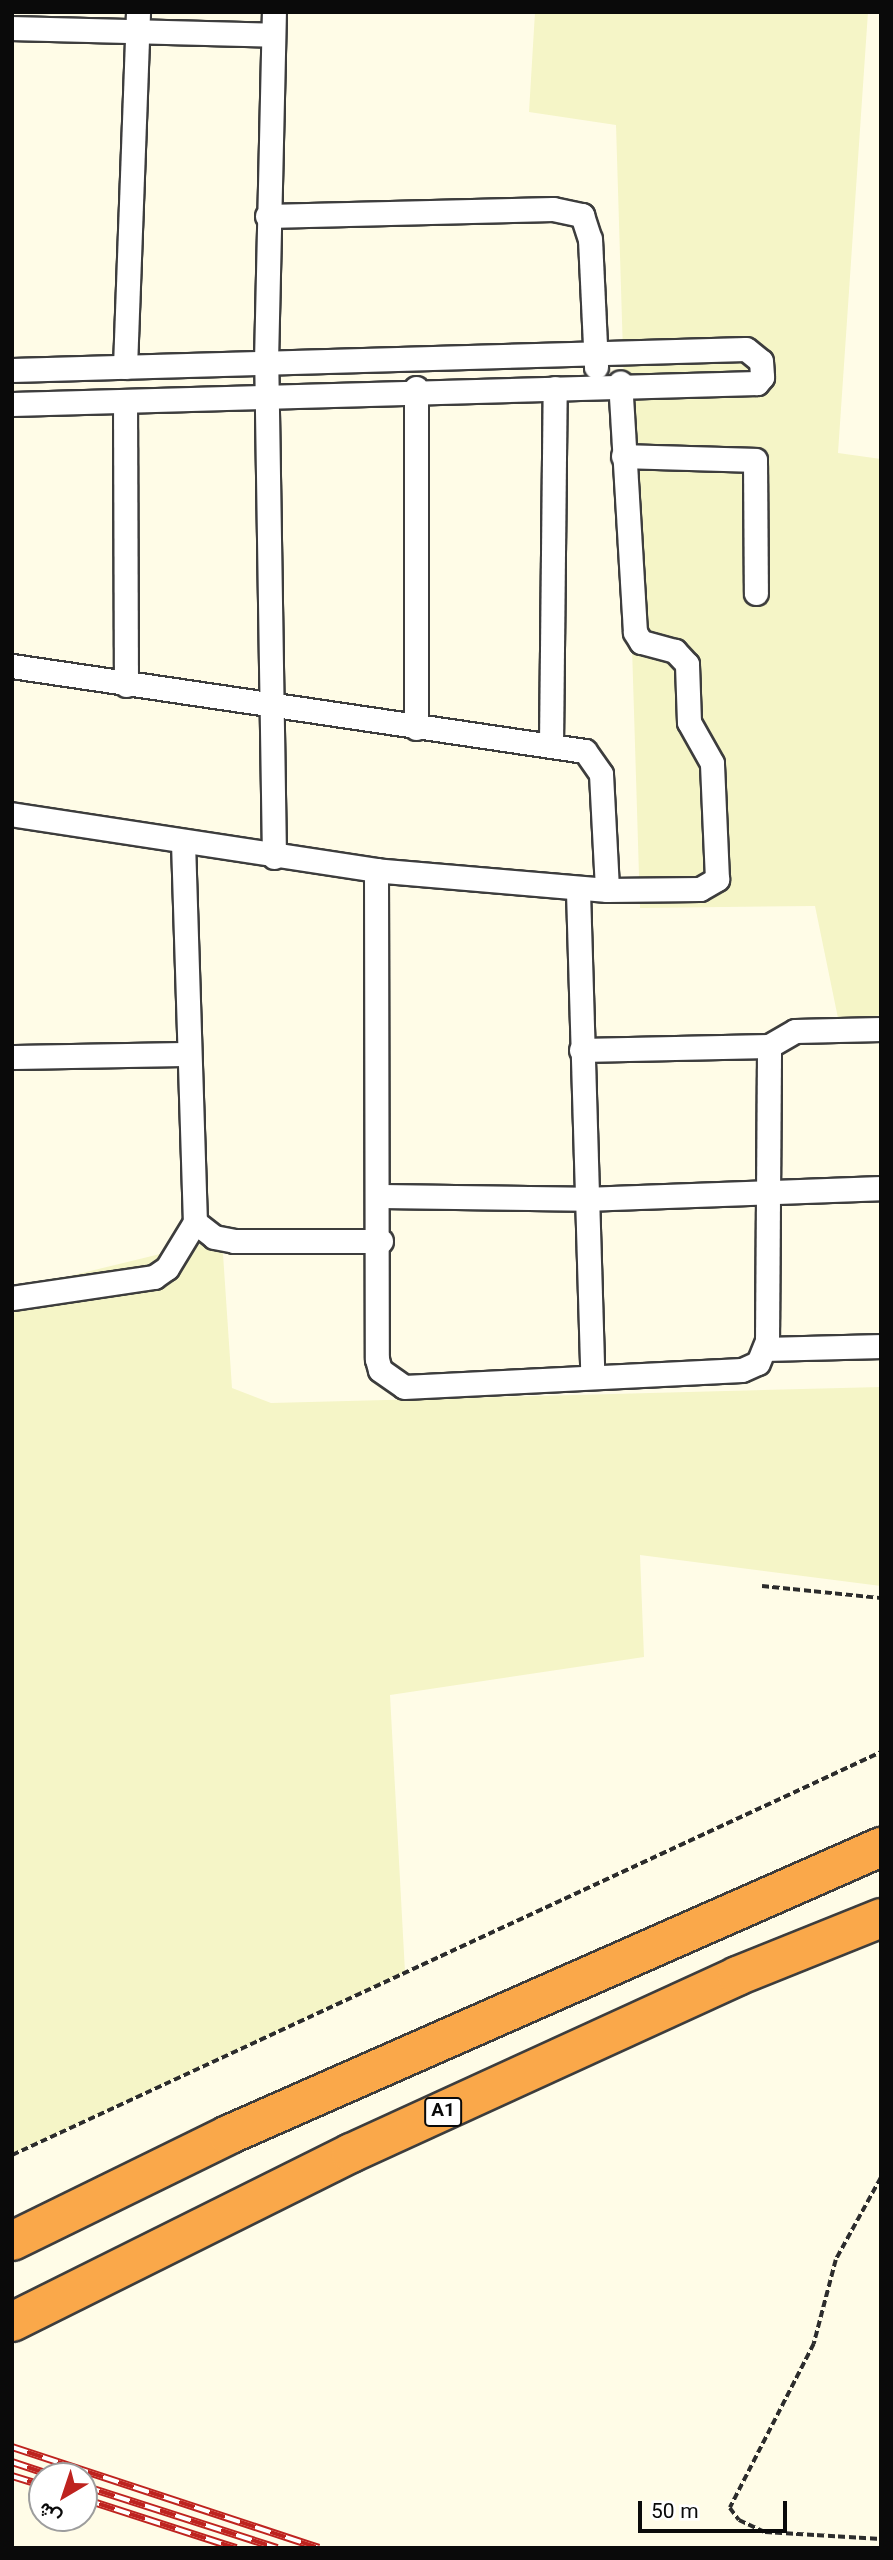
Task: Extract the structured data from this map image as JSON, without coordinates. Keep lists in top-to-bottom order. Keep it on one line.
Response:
{"streets":{"highway":["A1"]},"scale_bar":"50 m","north":"bottom left"}
